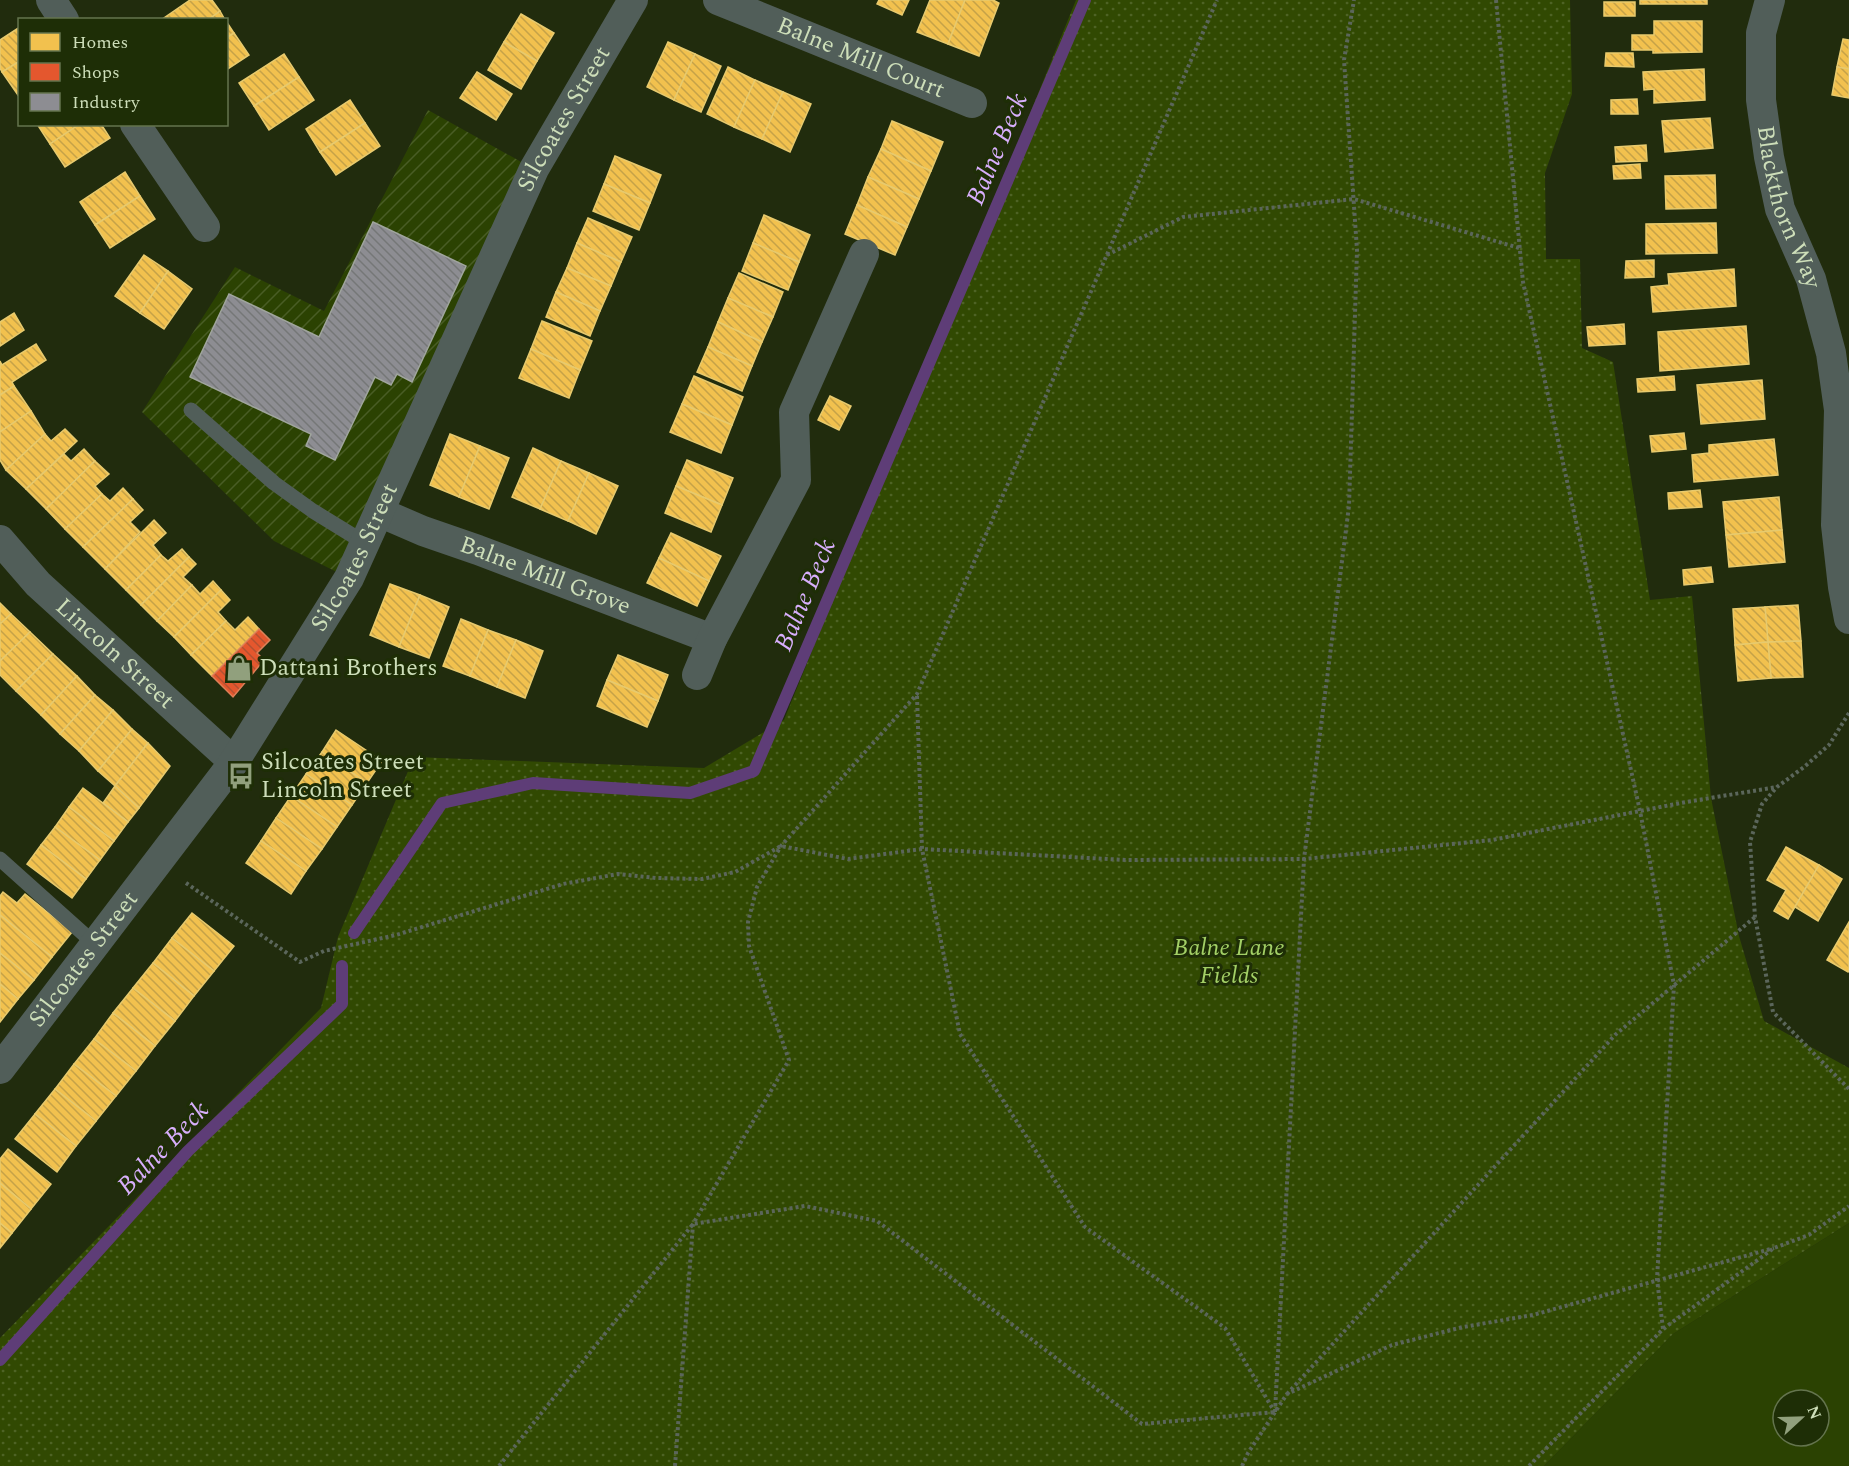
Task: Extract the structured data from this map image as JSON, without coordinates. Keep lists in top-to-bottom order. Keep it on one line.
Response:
{"streets":{"street":["Balne Mill Court","Silcoates Street","Blackthorn Way","Balne Mill Grove","Lincoln Street"]},"crossings":[["Silcoates Street","Balne Mill Grove"],["Silcoates Street","Lincoln Street"]],"water":["Balne Beck"],"parks":["Balne Lane Fields"],"places":{"shop":["Dattani Brothers"],"bus stop":["Silcoates Street Lincoln Street"]},"legend":["Homes","Shops","Industry"],"north":"right"}
